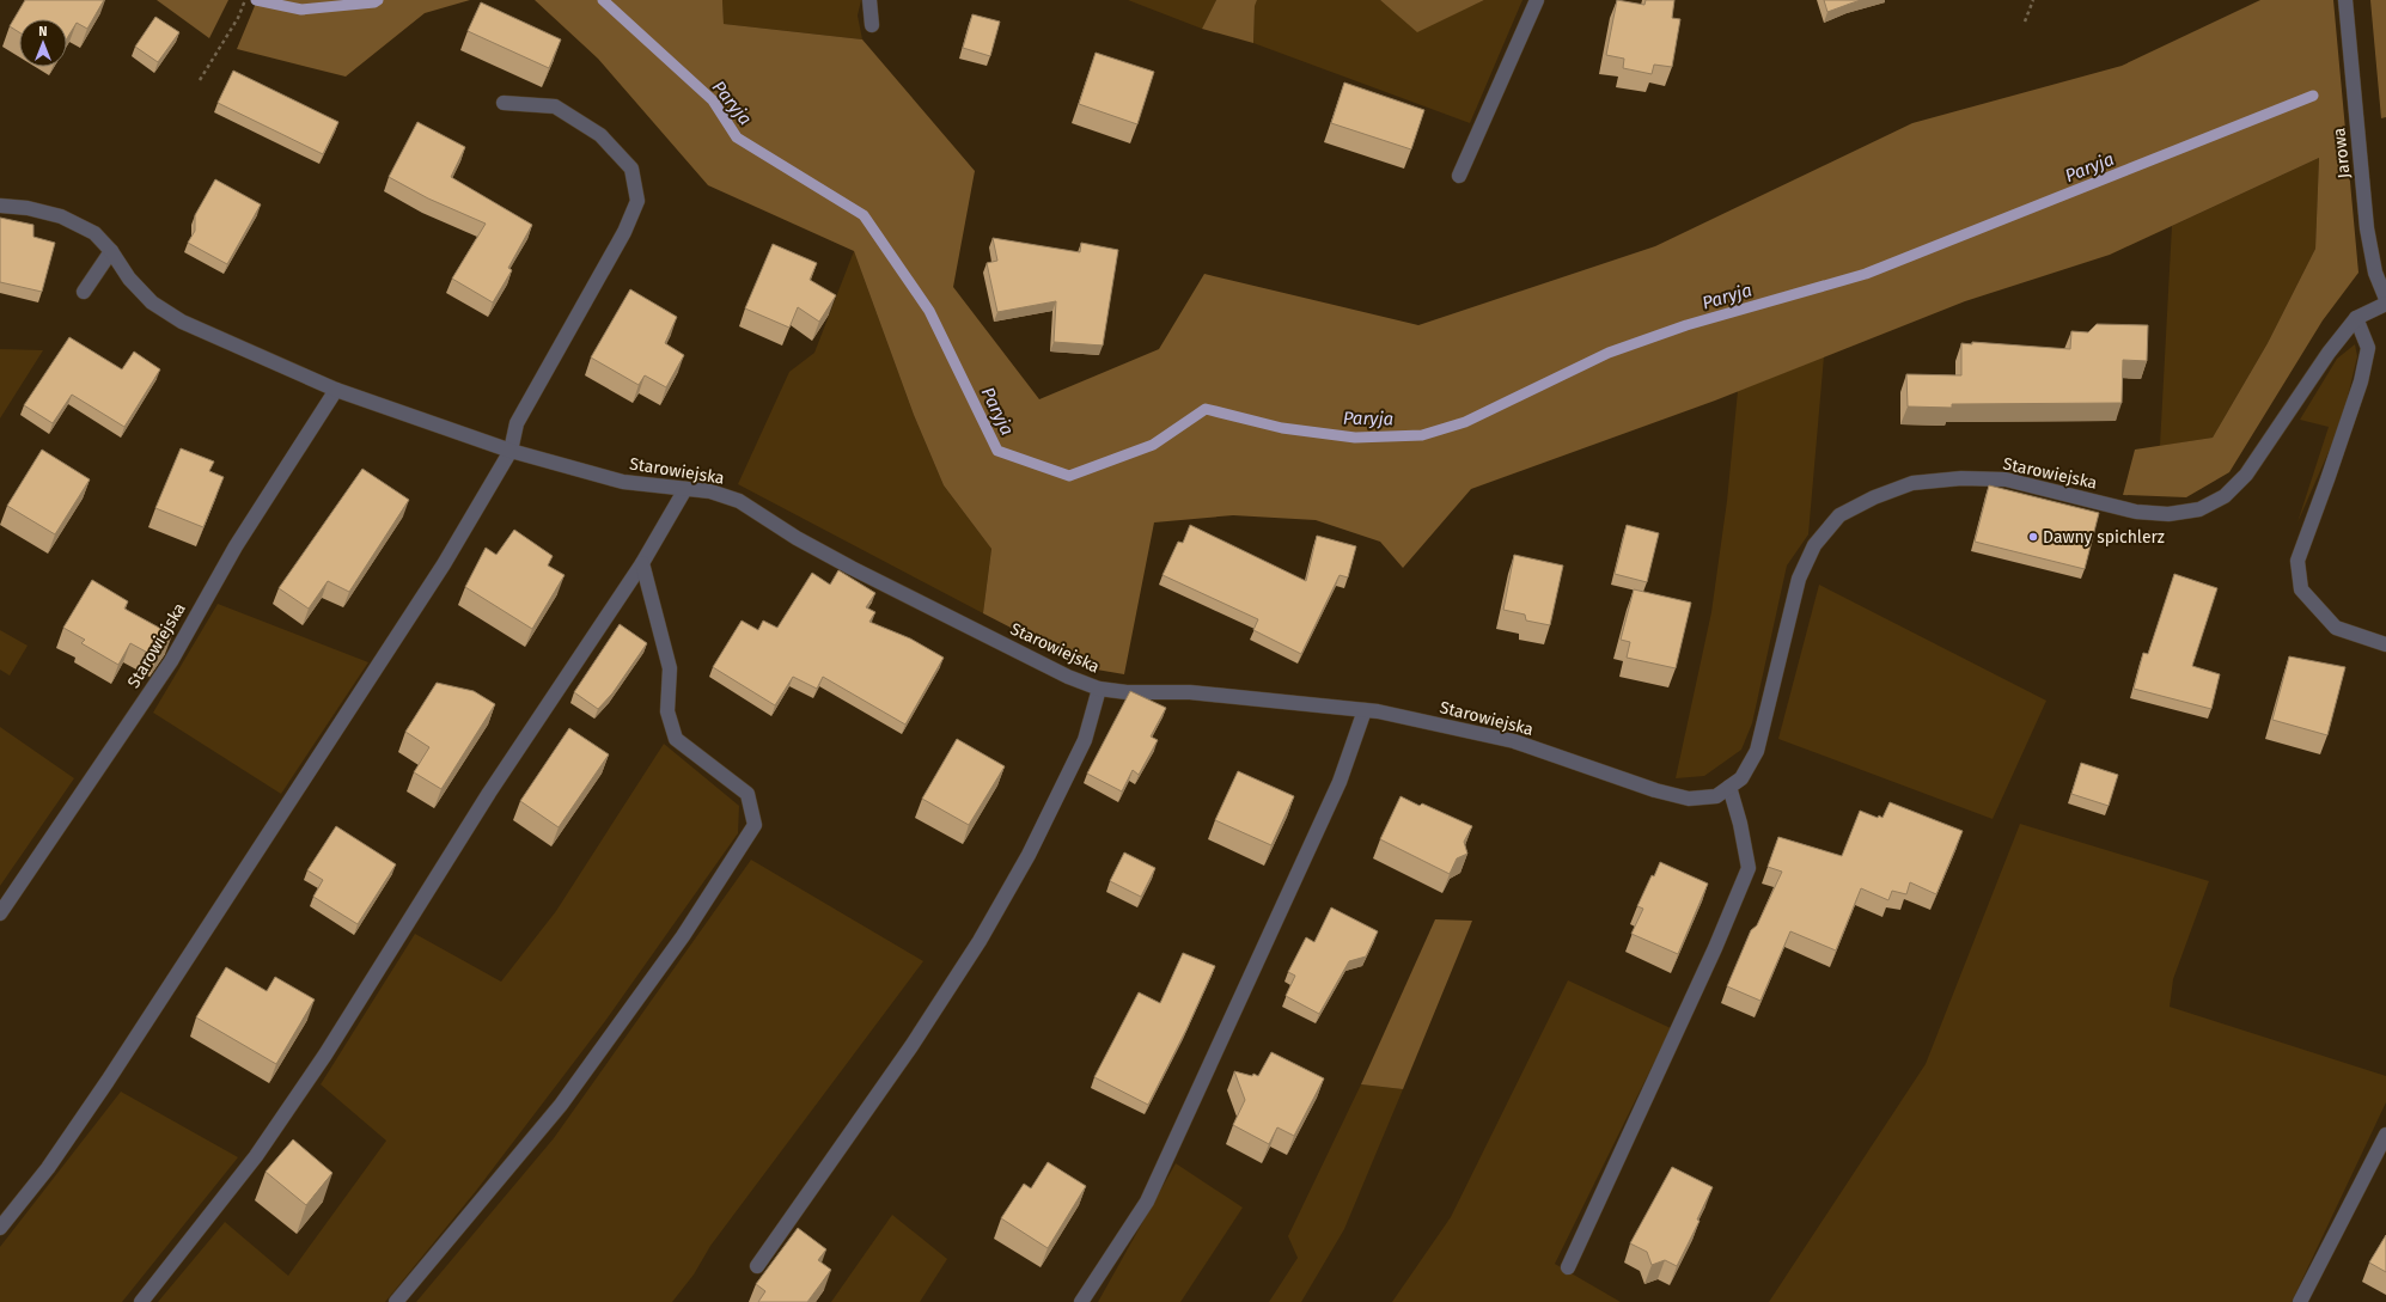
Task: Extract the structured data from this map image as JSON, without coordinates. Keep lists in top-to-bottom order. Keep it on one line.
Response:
{"streets":{"street":["Jarowa","Starowiejska"]},"water":["Paryja"],"places":["Dawny spichlerz"],"north":"top"}
